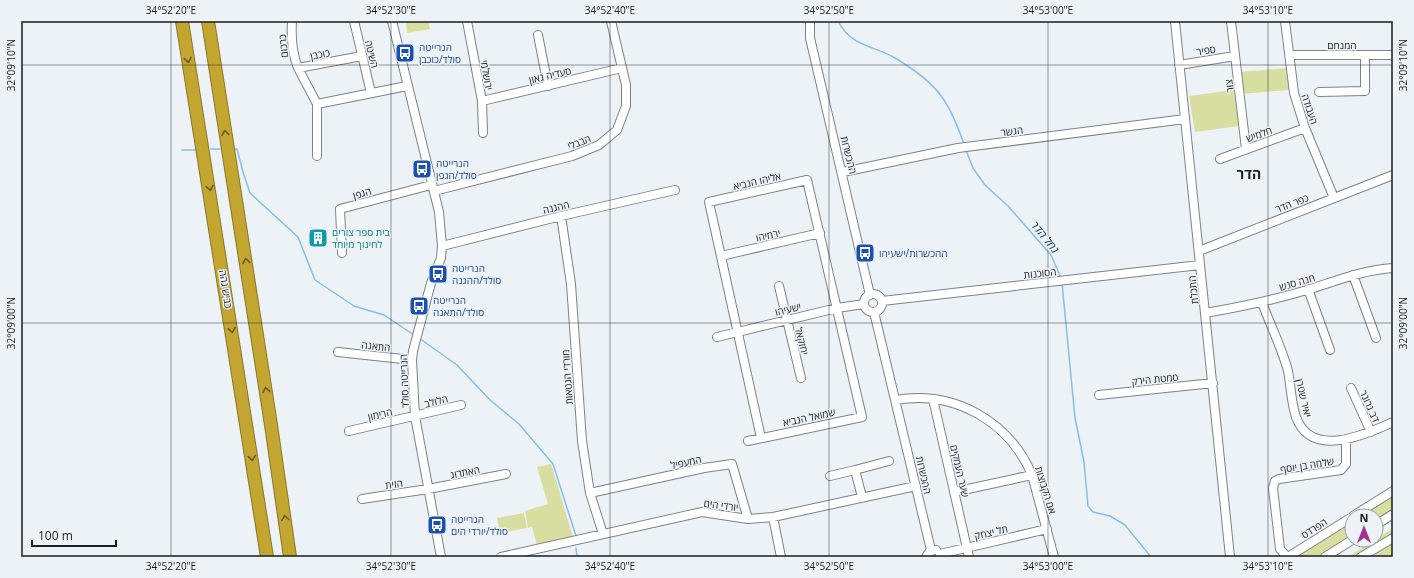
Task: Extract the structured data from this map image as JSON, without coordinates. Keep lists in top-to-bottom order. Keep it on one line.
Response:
{"streets":{"highway":["כביש גהה"],"street":["המנחם","כרכום","ספיר","כוכבן","השיטה","ירושלמי","סעדיה גאון","צור","העבודה","הגשר","חלמיש","הבבלי","ההכשרות","אליהו הנביא","הגפן","כפר הדר","ההגנה","ירמיהו","הסוכנות","חנה סנש","התכלת","ישעיהו","יחזקאל","התאנה","מורדי הגטאות","סמטת הירק","הנרייטה סולד","יאיר שטרן","הלולב","דב גרונר","הרימון","שמואל הנביא","המעפיל","שלמה בן יוסף","שער העמקים","האתרוג","הזית","אם הקבוצות","יורדי הים","הפרדס","תל יצחק"]},"crossings":[["המנחם","העבודה"],["כרכום","כוכבן"],["ספיר","צור"],["ספיר","התכלת"],["כוכבן","השיטה"],["ירושלמי","סעדיה גאון"],["סעדיה גאון","הבבלי"],["צור","חלמיש"],["העבודה","חלמיש"],["העבודה","כפר הדר"],["הגשר","ההכשרות"],["הגשר","התכלת"],["הבבלי","הגפן"],["הבבלי","הנרייטה סולד"],["ההכשרות","הסוכנות"],["ההכשרות","ישעיהו"],["ההכשרות","אם הקבוצות"],["ההכשרות","יורדי הים"],["אליהו הנביא","ירמיהו"],["אליהו הנביא","ישעיהו"],["אליהו הנביא","שמואל הנביא"],["הגפן","הנרייטה סולד"],["כפר הדר","התכלת"],["ההגנה","מורדי הגטאות"],["ההגנה","הנרייטה סולד"],["הסוכנות","התכלת"],["הסוכנות","ישעיהו"],["חנה סנש","התכלת"],["חנה סנש","יאיר שטרן"],["התכלת","סמטת הירק"],["ישעיהו","יחזקאל"],["התאנה","הנרייטה סולד"],["מורדי הגטאות","המעפיל"],["מורדי הגטאות","יורדי הים"],["הנרייטה סולד","הלולב"],["הנרייטה סולד","הרימון"],["הנרייטה סולד","האתרוג"],["הנרייטה סולד","הזית"],["יאיר שטרן","דב גרונר"],["יאיר שטרן","שלמה בן יוסף"],["הלולב","הרימון"],["המעפיל","יורדי הים"],["שלמה בן יוסף","הפרדס"],["שער העמקים","אם הקבוצות"],["שער העמקים","תל יצחק"],["האתרוג","הזית"],["אם הקבוצות","תל יצחק"]],"districts":["הדר"],"water":["נחל הדר"],"places":{"bus stop":["הנרייטה סולד/כוכבן","הנרייטה סולד/הגפן","ההכשרות/ישעיהו","הנרייטה סולד/ההגנה","הנרייטה סולד/התאנה","הנרייטה סולד/יורדי הים"],"building":["בית ספר צורים לחינוך מיוחד"]},"scale_bar":"100 m","north":"top","coordinates":["34°52'20\"E","34°52'30\"E","34°52'40\"E","34°52'50\"E","34°53'00\"E","34°53'10\"E","32°09'10\"N","32°09'00\"N"]}
